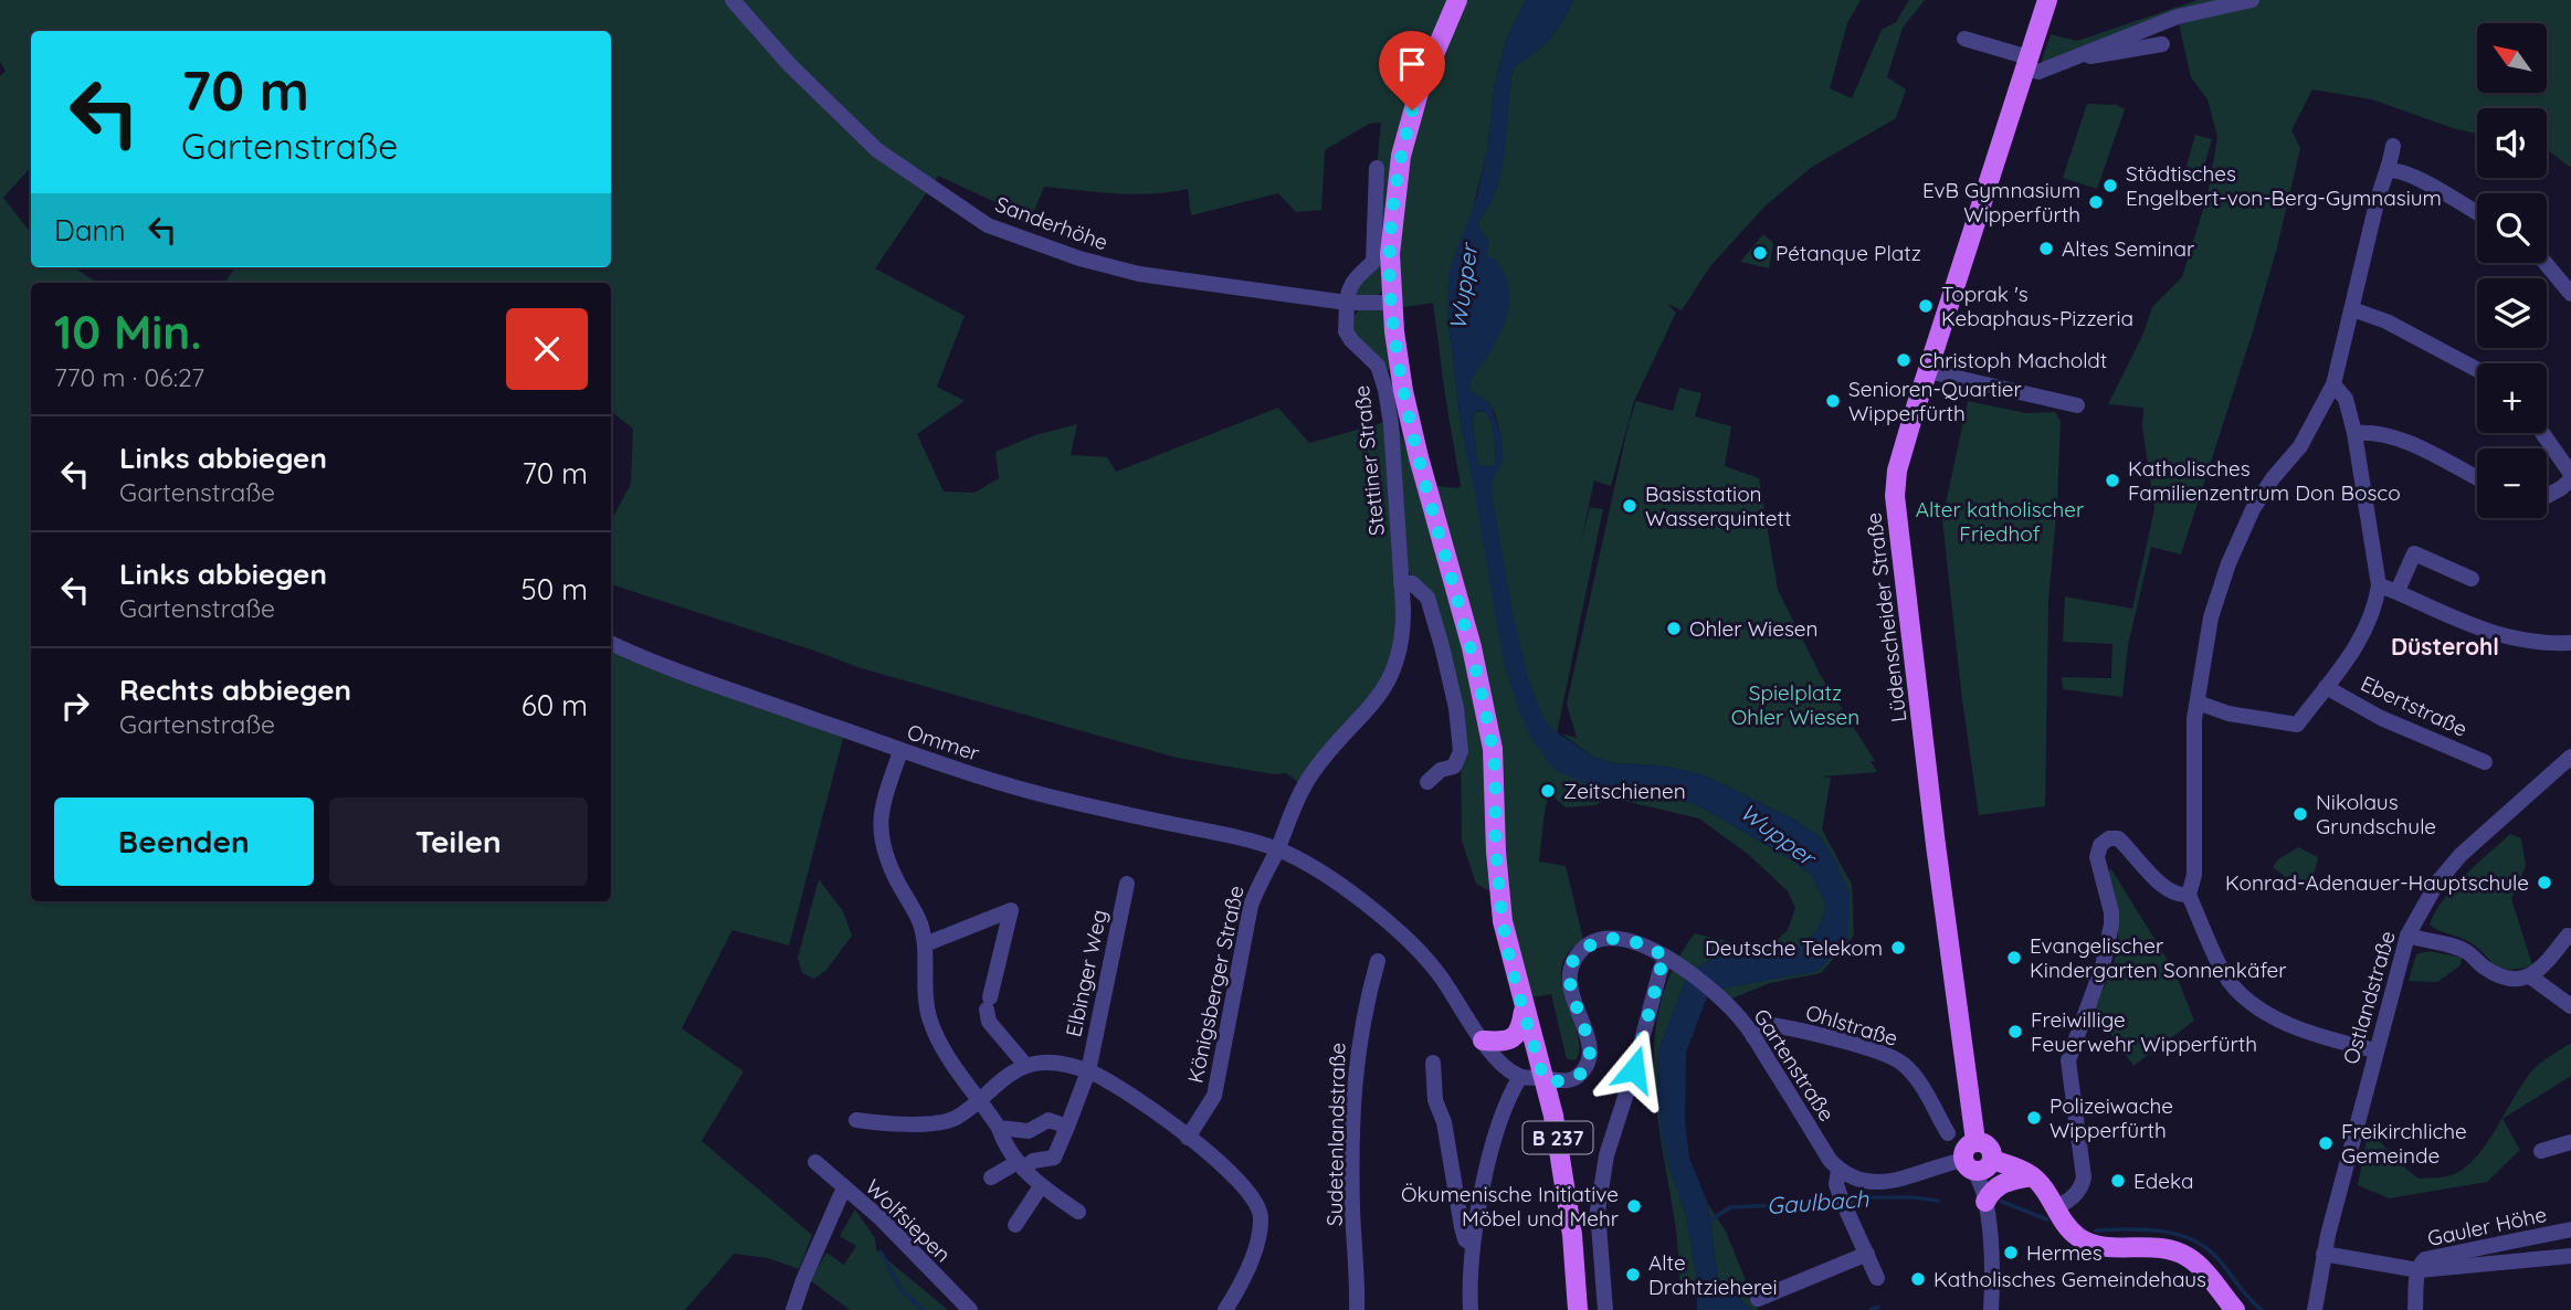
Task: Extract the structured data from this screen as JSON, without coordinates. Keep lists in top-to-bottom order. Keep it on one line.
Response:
{"streets":{"main road":["Lüdenscheider Straße","B 237"],"street":["Sanderhöhe","Stettiner Straße","Ebertstraße","Ommer","Elbinger Weg","Königsberger Straße","Ostlandstraße","Ohlstraße","Gartenstraße","Sudetenlandstraße","Wolfsiepen","Gauler Höhe"]},"crossings":[["Sanderhöhe","Stettiner Straße"],["Stettiner Straße","Ommer"],["Stettiner Straße","Königsberger Straße"],["Ommer","Königsberger Straße"],["Ostlandstraße","Gauler Höhe"],["Ohlstraße","Gartenstraße"],["Gartenstraße","B 237"]],"districts":["Düsterohl"],"water":["Wupper","Gaulbach"],"parks":["Alter katholischer Friedhof","Spielplatz Ohler Wiesen"],"places":["Städtisches Engelbert-von-Berg-Gymnasium","EvB Gymnasium Wipperfürth","Altes Seminar","Pétanque Platz","Toprak 's Kebaphaus-Pizzeria","Christoph Macholdt","Senioren-Quartier Wipperfürth","Katholisches Familienzentrum Don Bosco","Basisstation Wasserquintett","Ohler Wiesen","Zeitschienen","Nikolaus Grundschule","Konrad-Adenauer-Hauptschule","Deutsche Telekom","Evangelischer Kindergarten Sonnenkäfer","Freiwillige Feuerwehr Wipperfürth","Polizeiwache Wipperfürth","Freikirchliche Gemeinde","Edeka","Ökumenische Initiative Möbel und Mehr","Hermes","Alte Drahtzieherei","Katholisches Gemeindehaus"],"north":"top left","page":{"map_buttons":["+","−"],"turn":["70 m","Gartenstraße"],"then":"Dann","heading":["10 Min.","770 m · 06:27"],"list":[{"name":"Links abbiegen","note":"Gartenstraße","value":"70 m"},{"name":"Links abbiegen","note":"Gartenstraße","value":"50 m"},{"name":"Rechts abbiegen","note":"Gartenstraße","value":"60 m"}],"buttons":["Beenden","Teilen"]}}
